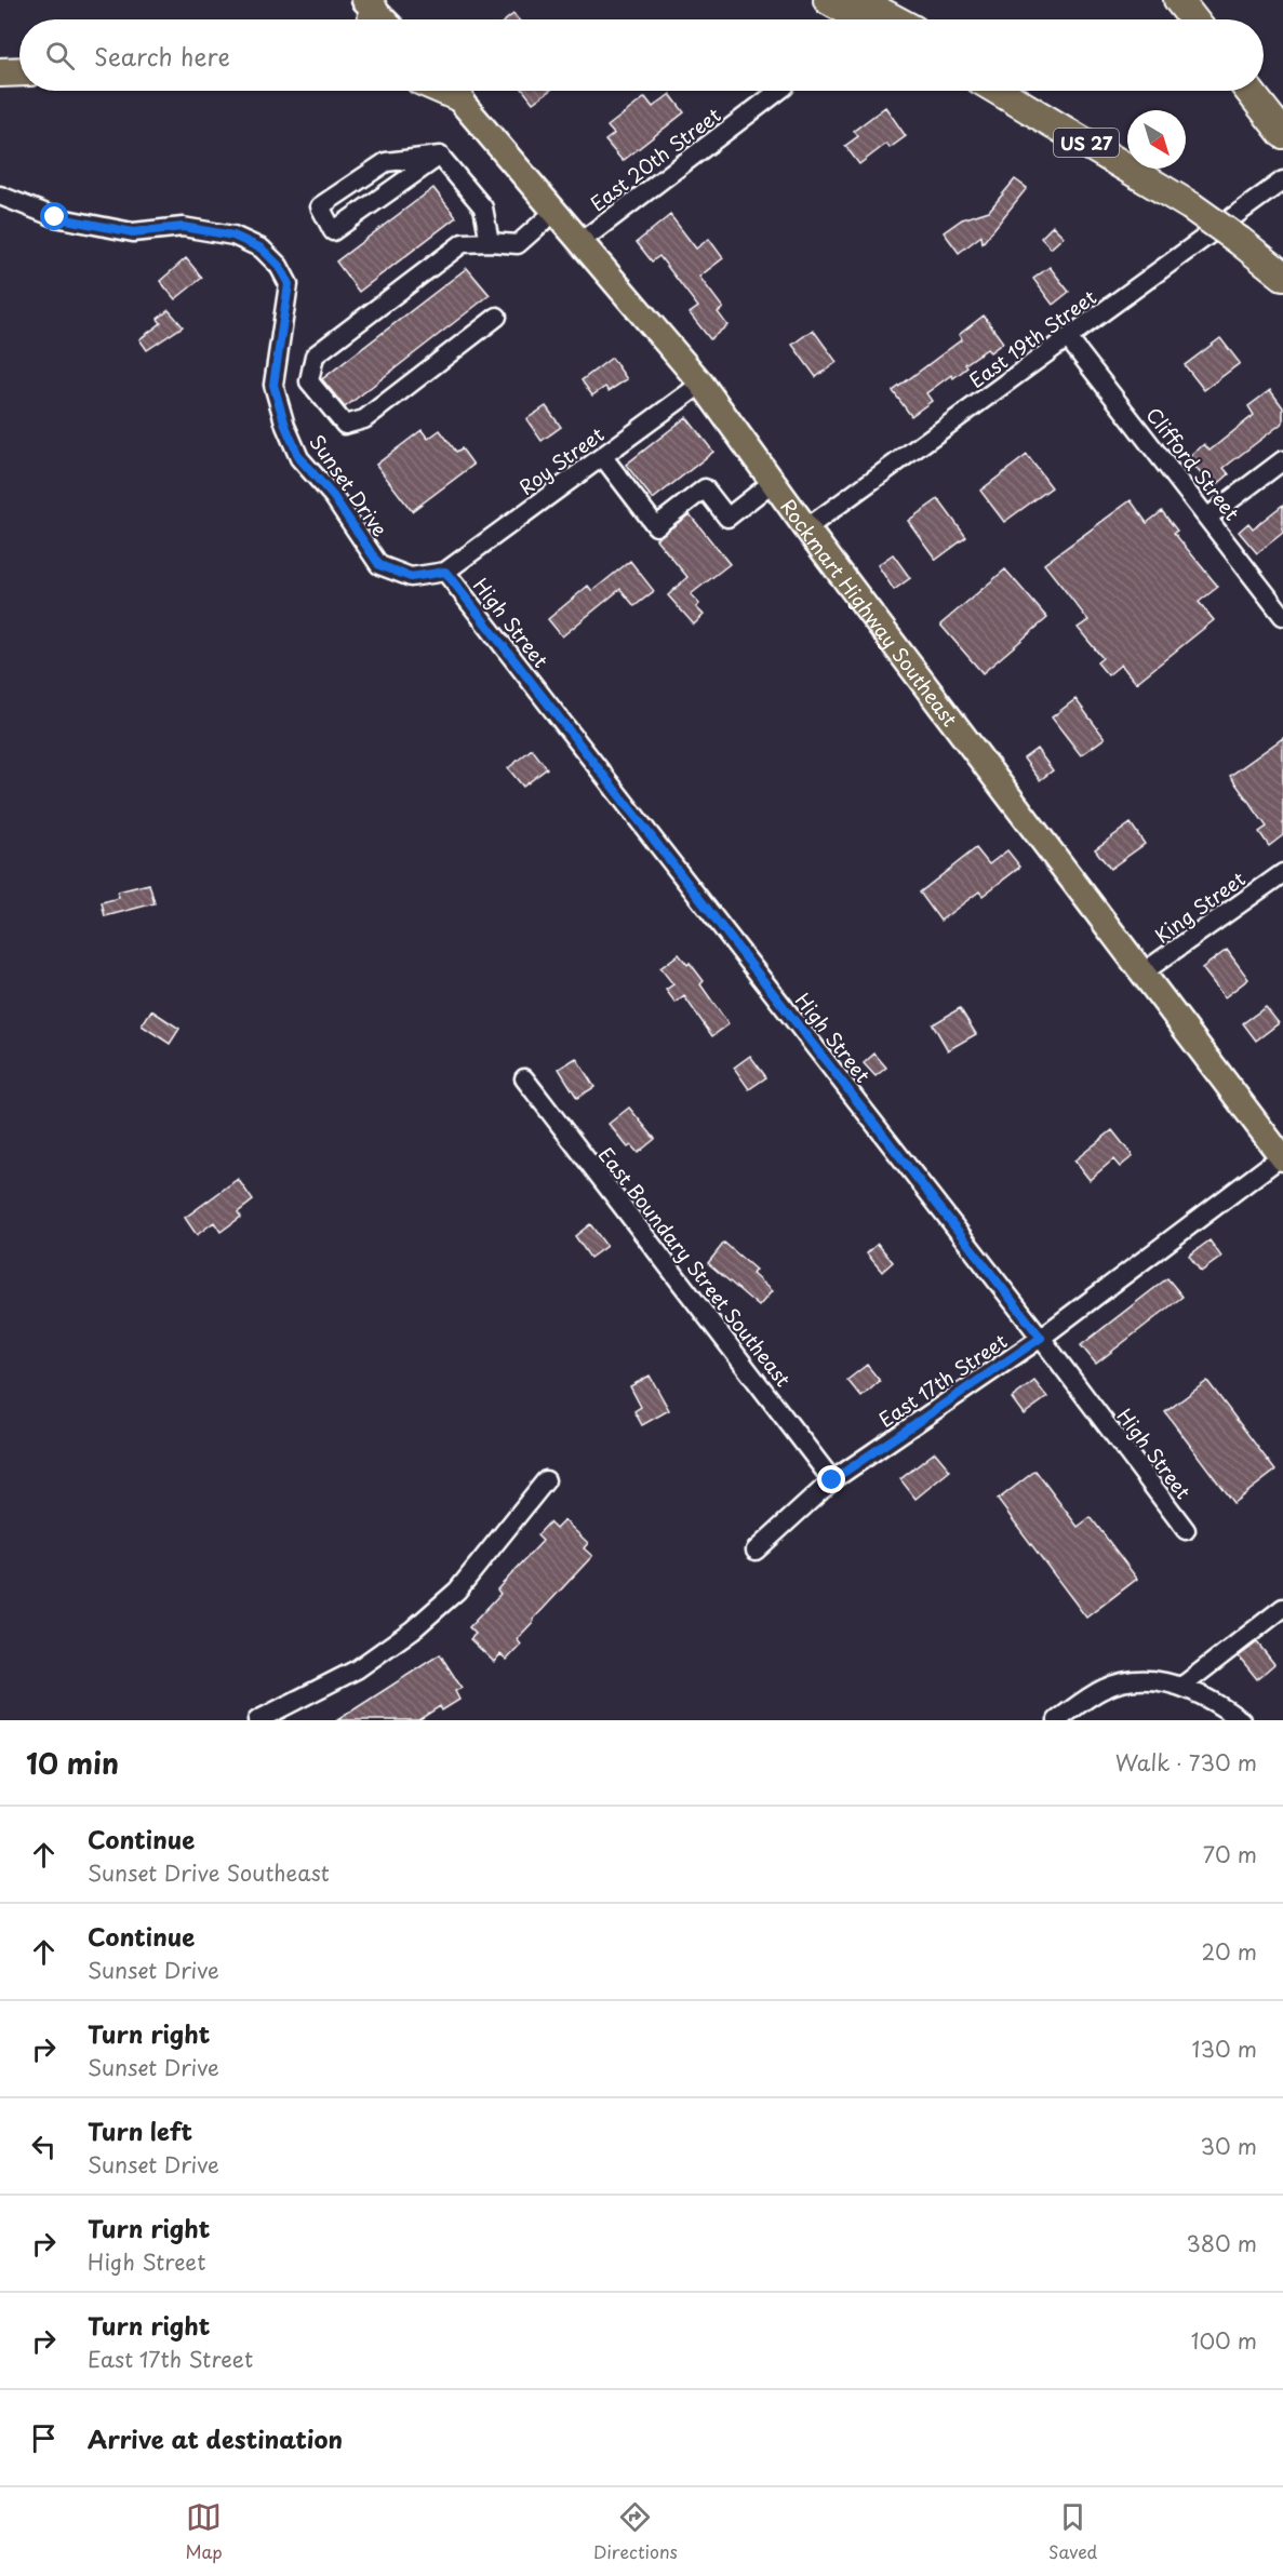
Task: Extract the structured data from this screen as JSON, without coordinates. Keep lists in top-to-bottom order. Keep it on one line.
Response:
{"streets":{"highway":["US 27"],"main road":["Rockmart Highway Southeast"],"street":["East 20th Street","East 19th Street","Roy Street","Clifford Street","Sunset Drive","High Street","King Street","East Boundary Street Southeast","East 17th Street"]},"crossings":[["East 20th Street","Rockmart Highway Southeast"],["East 19th Street","Clifford Street"],["East 19th Street","Rockmart Highway Southeast"],["Roy Street","Sunset Drive"],["Roy Street","Rockmart Highway Southeast"],["Roy Street","High Street"],["Sunset Drive","High Street"],["Rockmart Highway Southeast","King Street"],["Rockmart Highway Southeast","East 17th Street"],["High Street","East 17th Street"],["East Boundary Street Southeast","East 17th Street"]],"north":"bottom right","page":{"search":"Search here","heading":["10 min","Walk · 730 m"],"list":[["Continue","Sunset Drive Southeast","70 m"],["Continue","Sunset Drive","20 m"],["Turn right","Sunset Drive","130 m"],["Turn left","Sunset Drive","30 m"],["Turn right","High Street","380 m"],["Turn right","East 17th Street","100 m"],"Arrive at destination"],"nav":["Map","Directions","Saved"]}}
